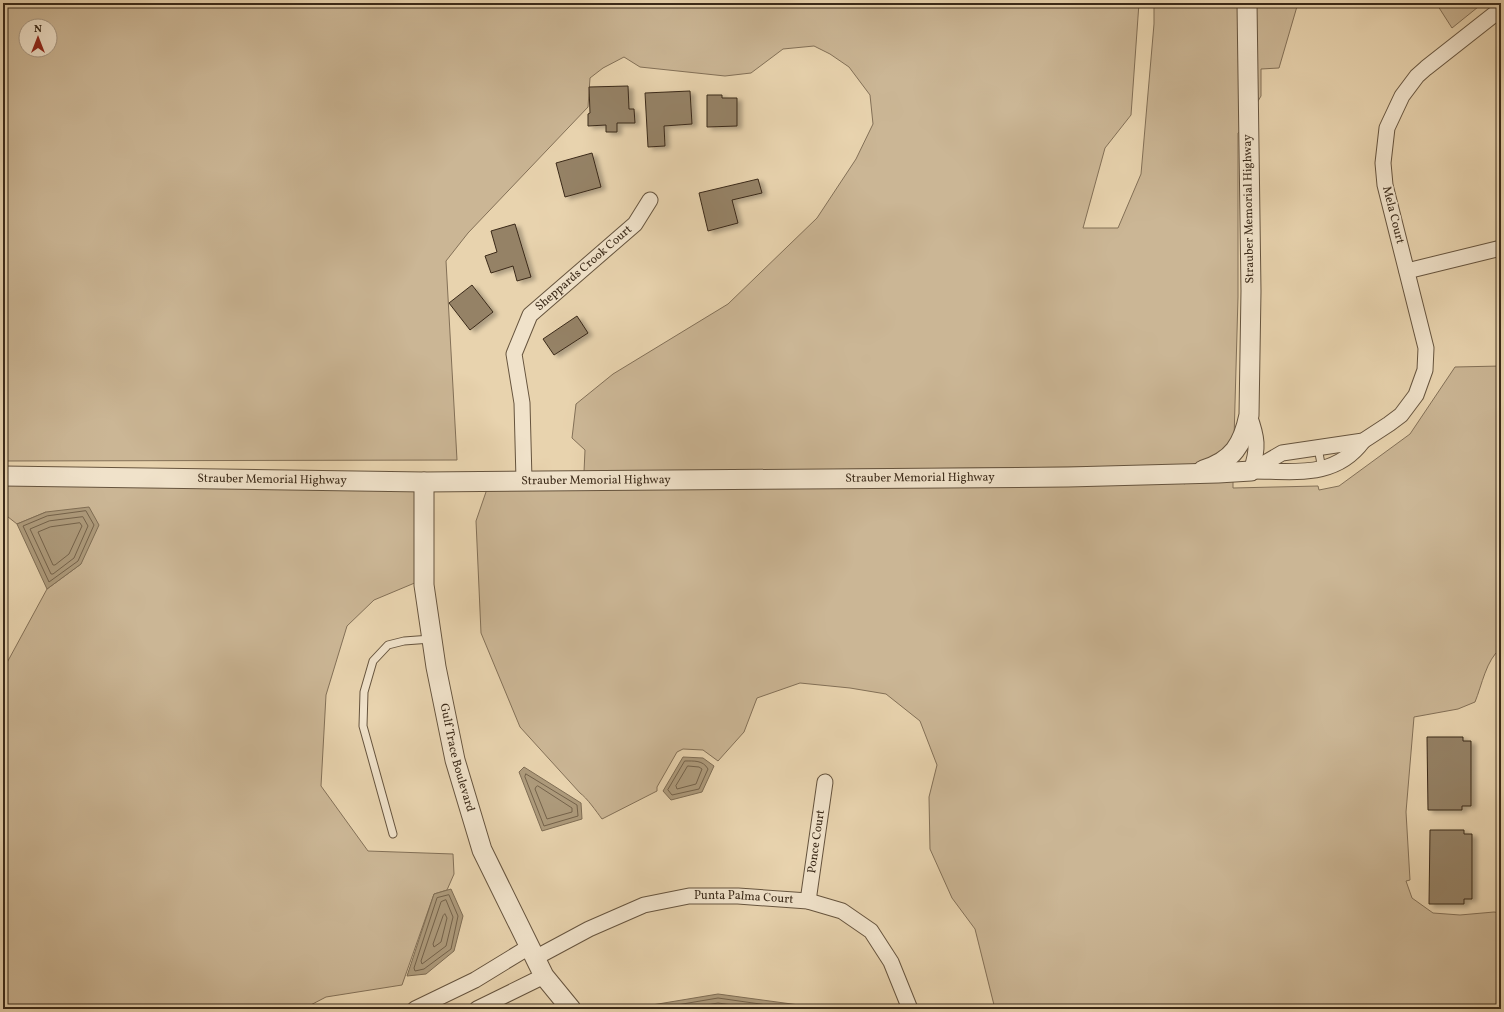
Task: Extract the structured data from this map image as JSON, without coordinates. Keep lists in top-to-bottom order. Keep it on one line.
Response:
{"streets":{"street":["Strauber Memorial Highway","Mela Court","Sheppards Crook Court","Gulf Trace Boulevard","Ponce Court","Punta Palma Court"]},"crossings":[["Strauber Memorial Highway","Mela Court"],["Strauber Memorial Highway","Sheppards Crook Court"],["Strauber Memorial Highway","Gulf Trace Boulevard"],["Gulf Trace Boulevard","Punta Palma Court"],["Ponce Court","Punta Palma Court"]],"north":"top"}
